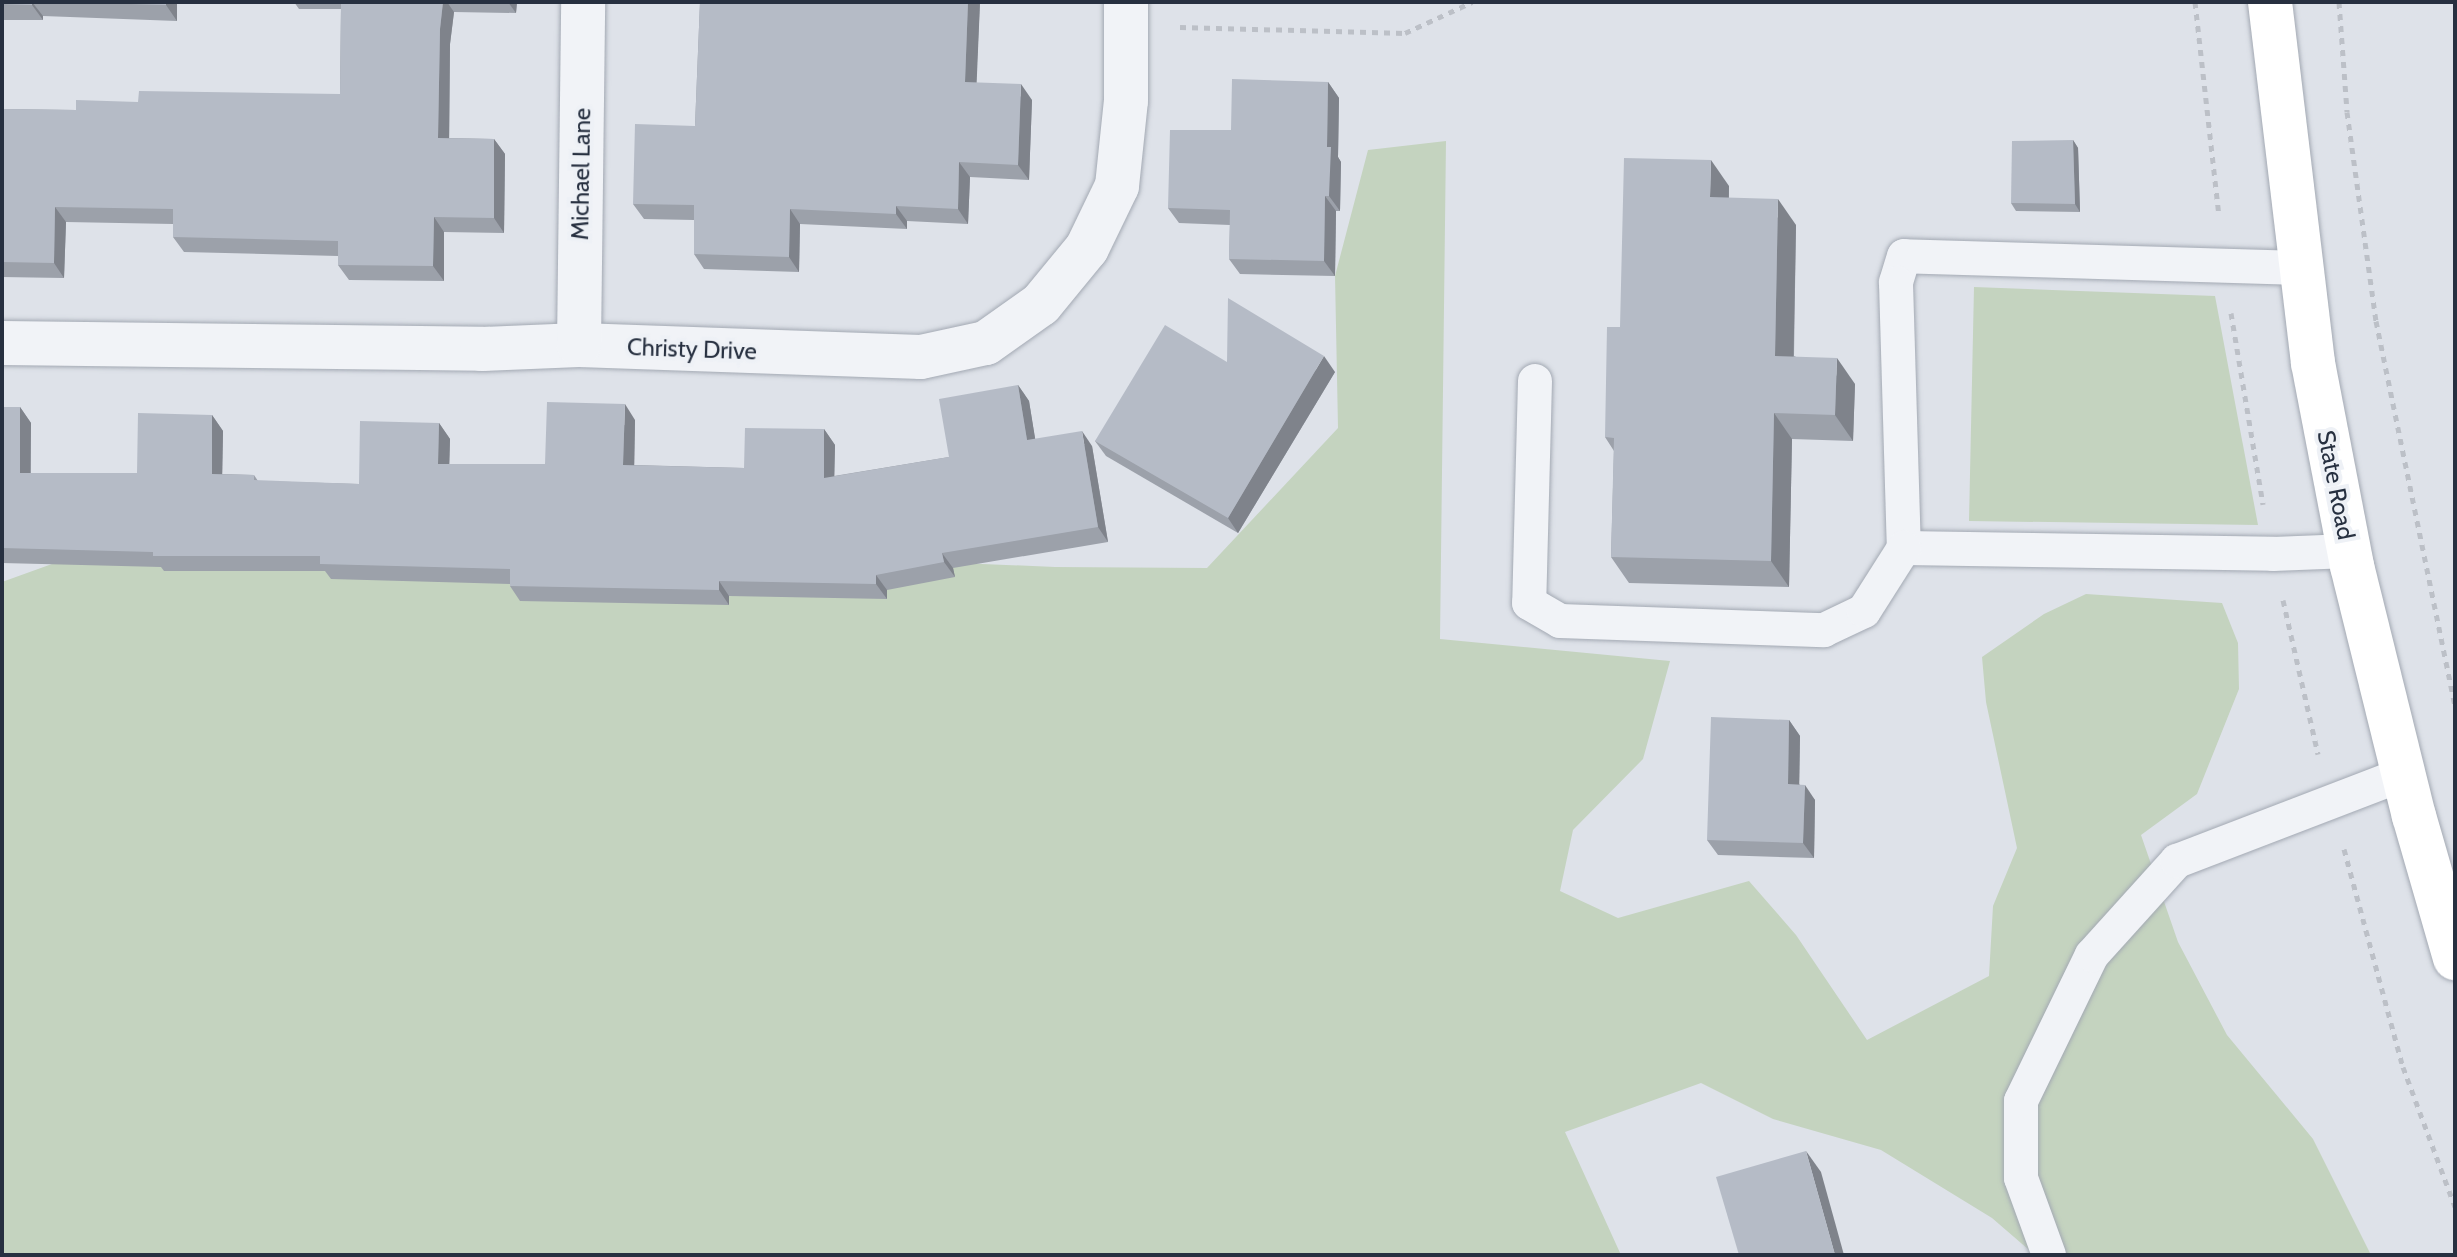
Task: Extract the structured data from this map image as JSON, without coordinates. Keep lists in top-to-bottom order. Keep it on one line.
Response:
{"streets":{"main road":["State Road"],"street":["Michael Lane","Christy Drive"]},"crossings":[["Michael Lane","Christy Drive"]]}
